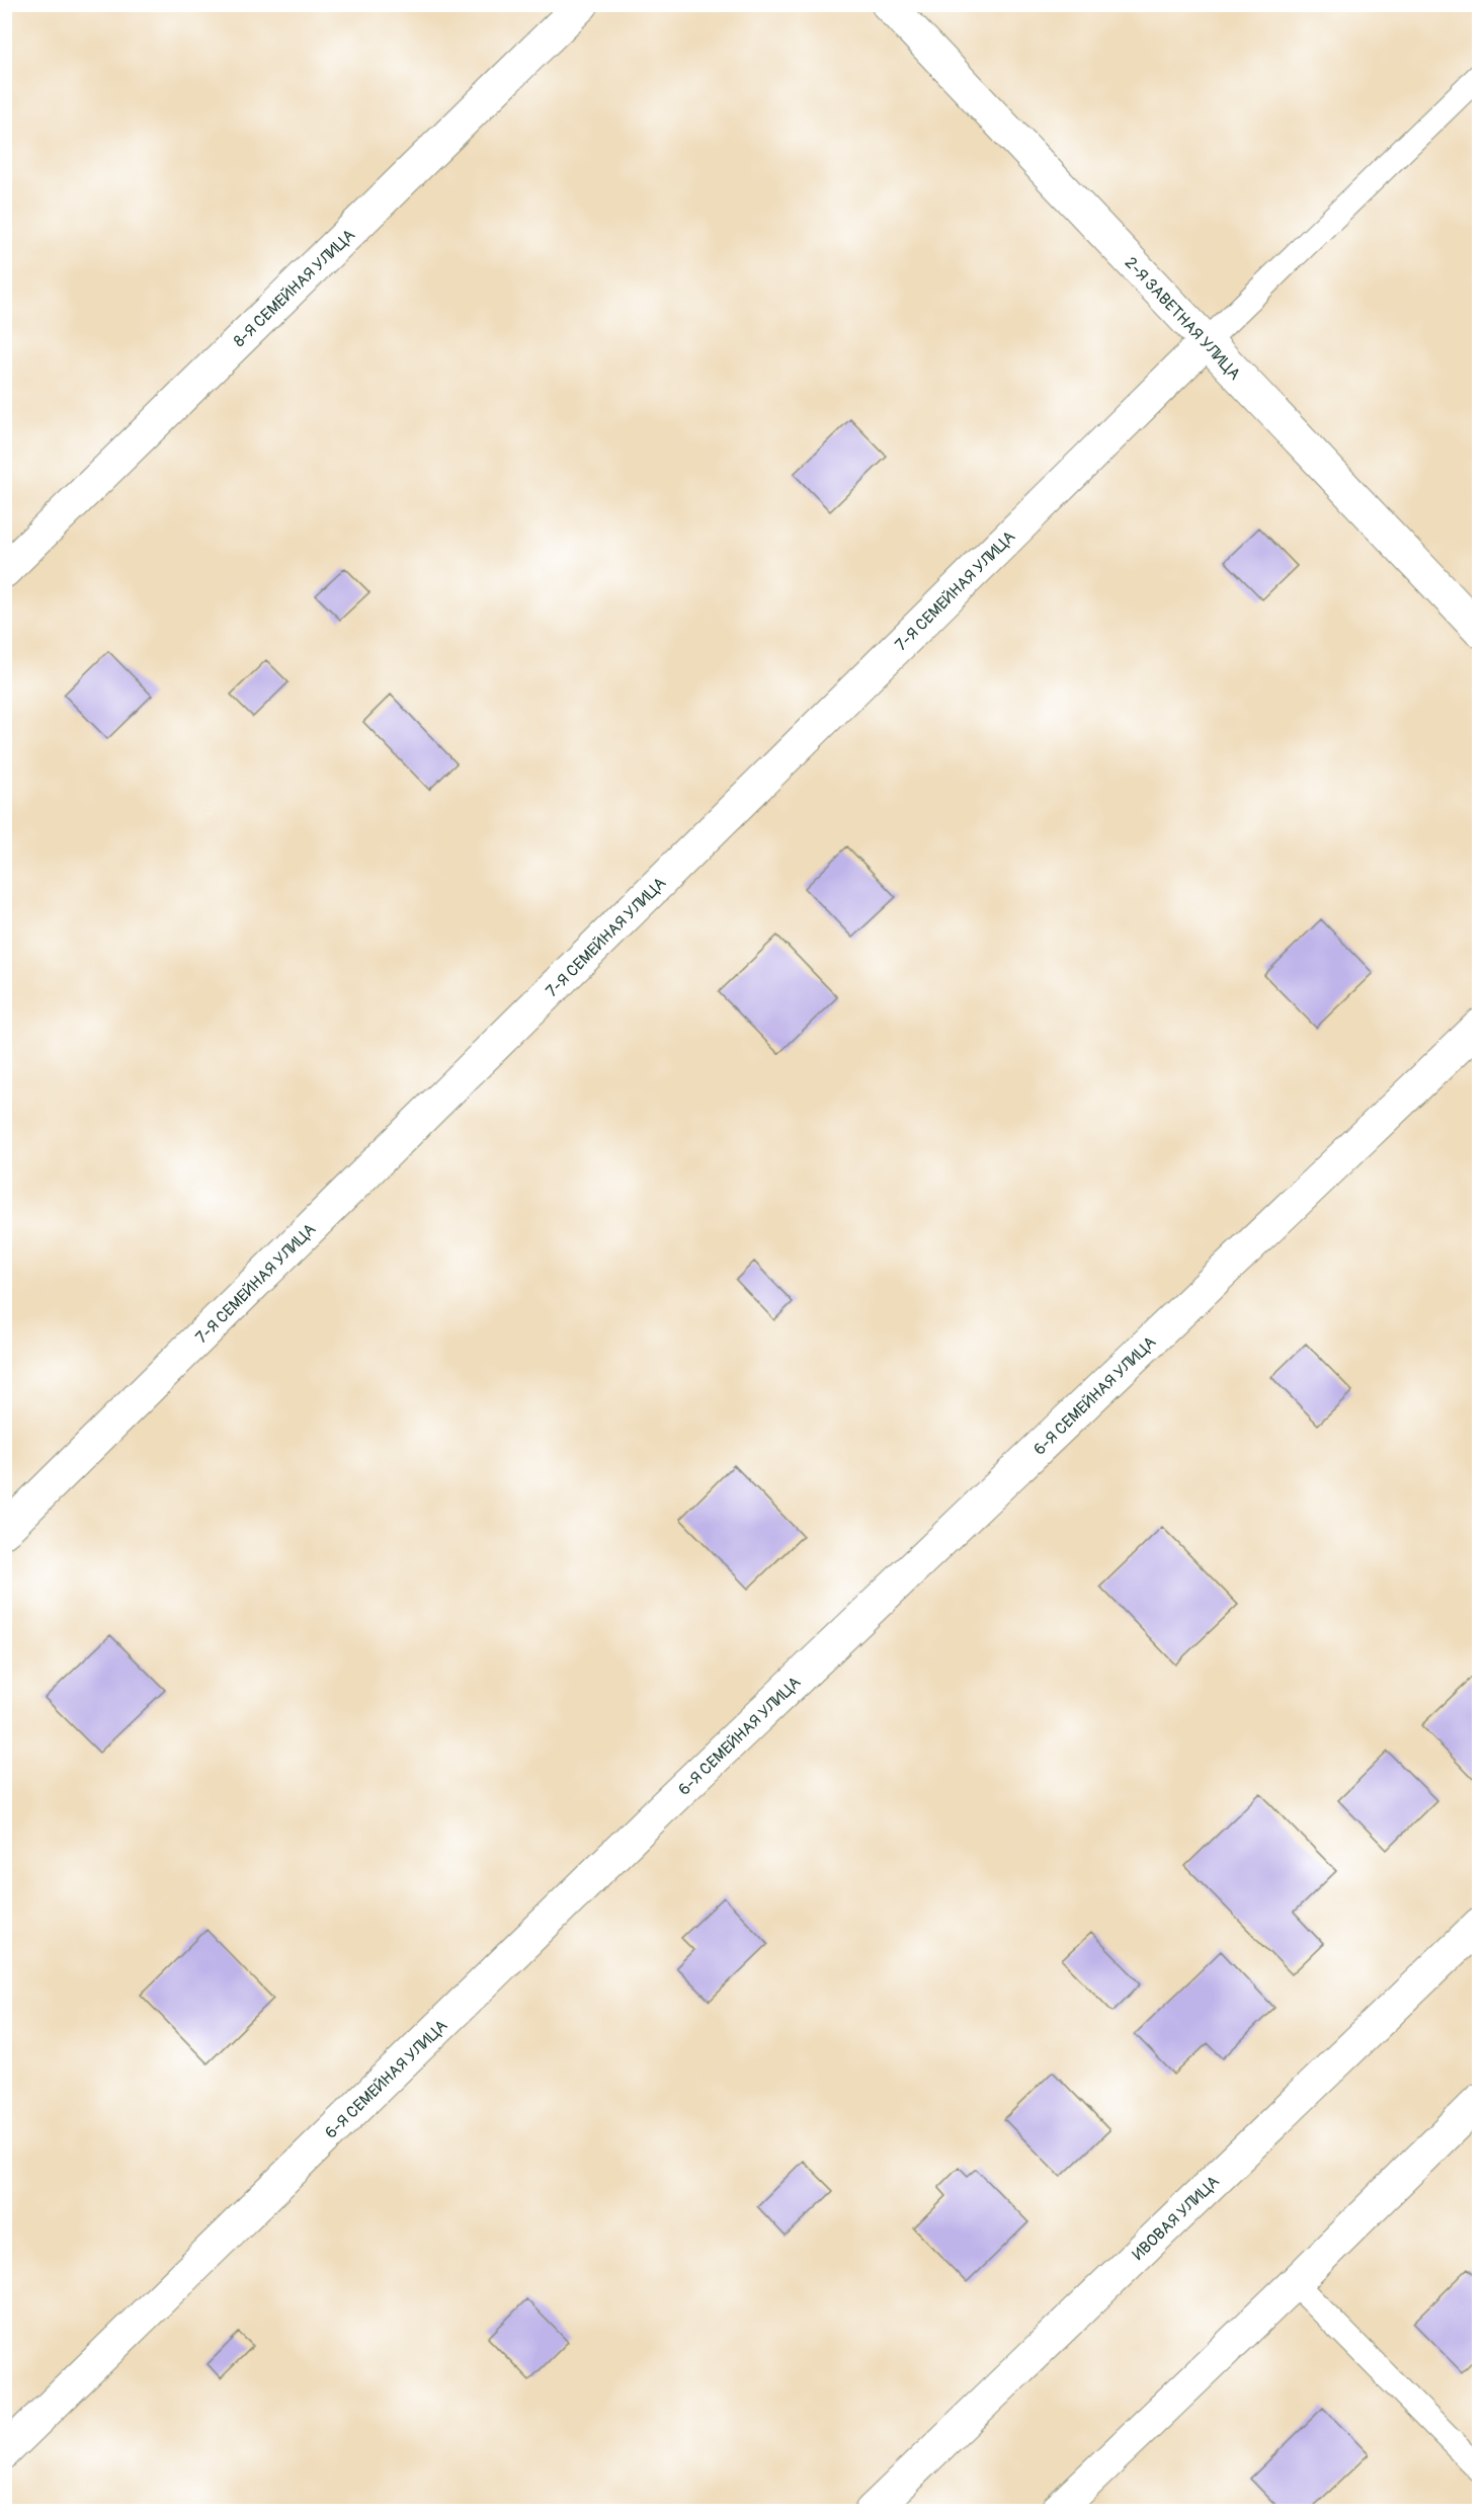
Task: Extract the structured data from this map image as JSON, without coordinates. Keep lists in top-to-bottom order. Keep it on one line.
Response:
{"streets":{"street":["8-Я СЕМЕЙНАЯ УЛИЦА","2-Я ЗАВЕТНАЯ УЛИЦА","7-Я СЕМЕЙНАЯ УЛИЦА","6-Я СЕМЕЙНАЯ УЛИЦА","ИВОВАЯ УЛИЦА"]},"crossings":[["2-Я ЗАВЕТНАЯ УЛИЦА","7-Я СЕМЕЙНАЯ УЛИЦА"]]}
